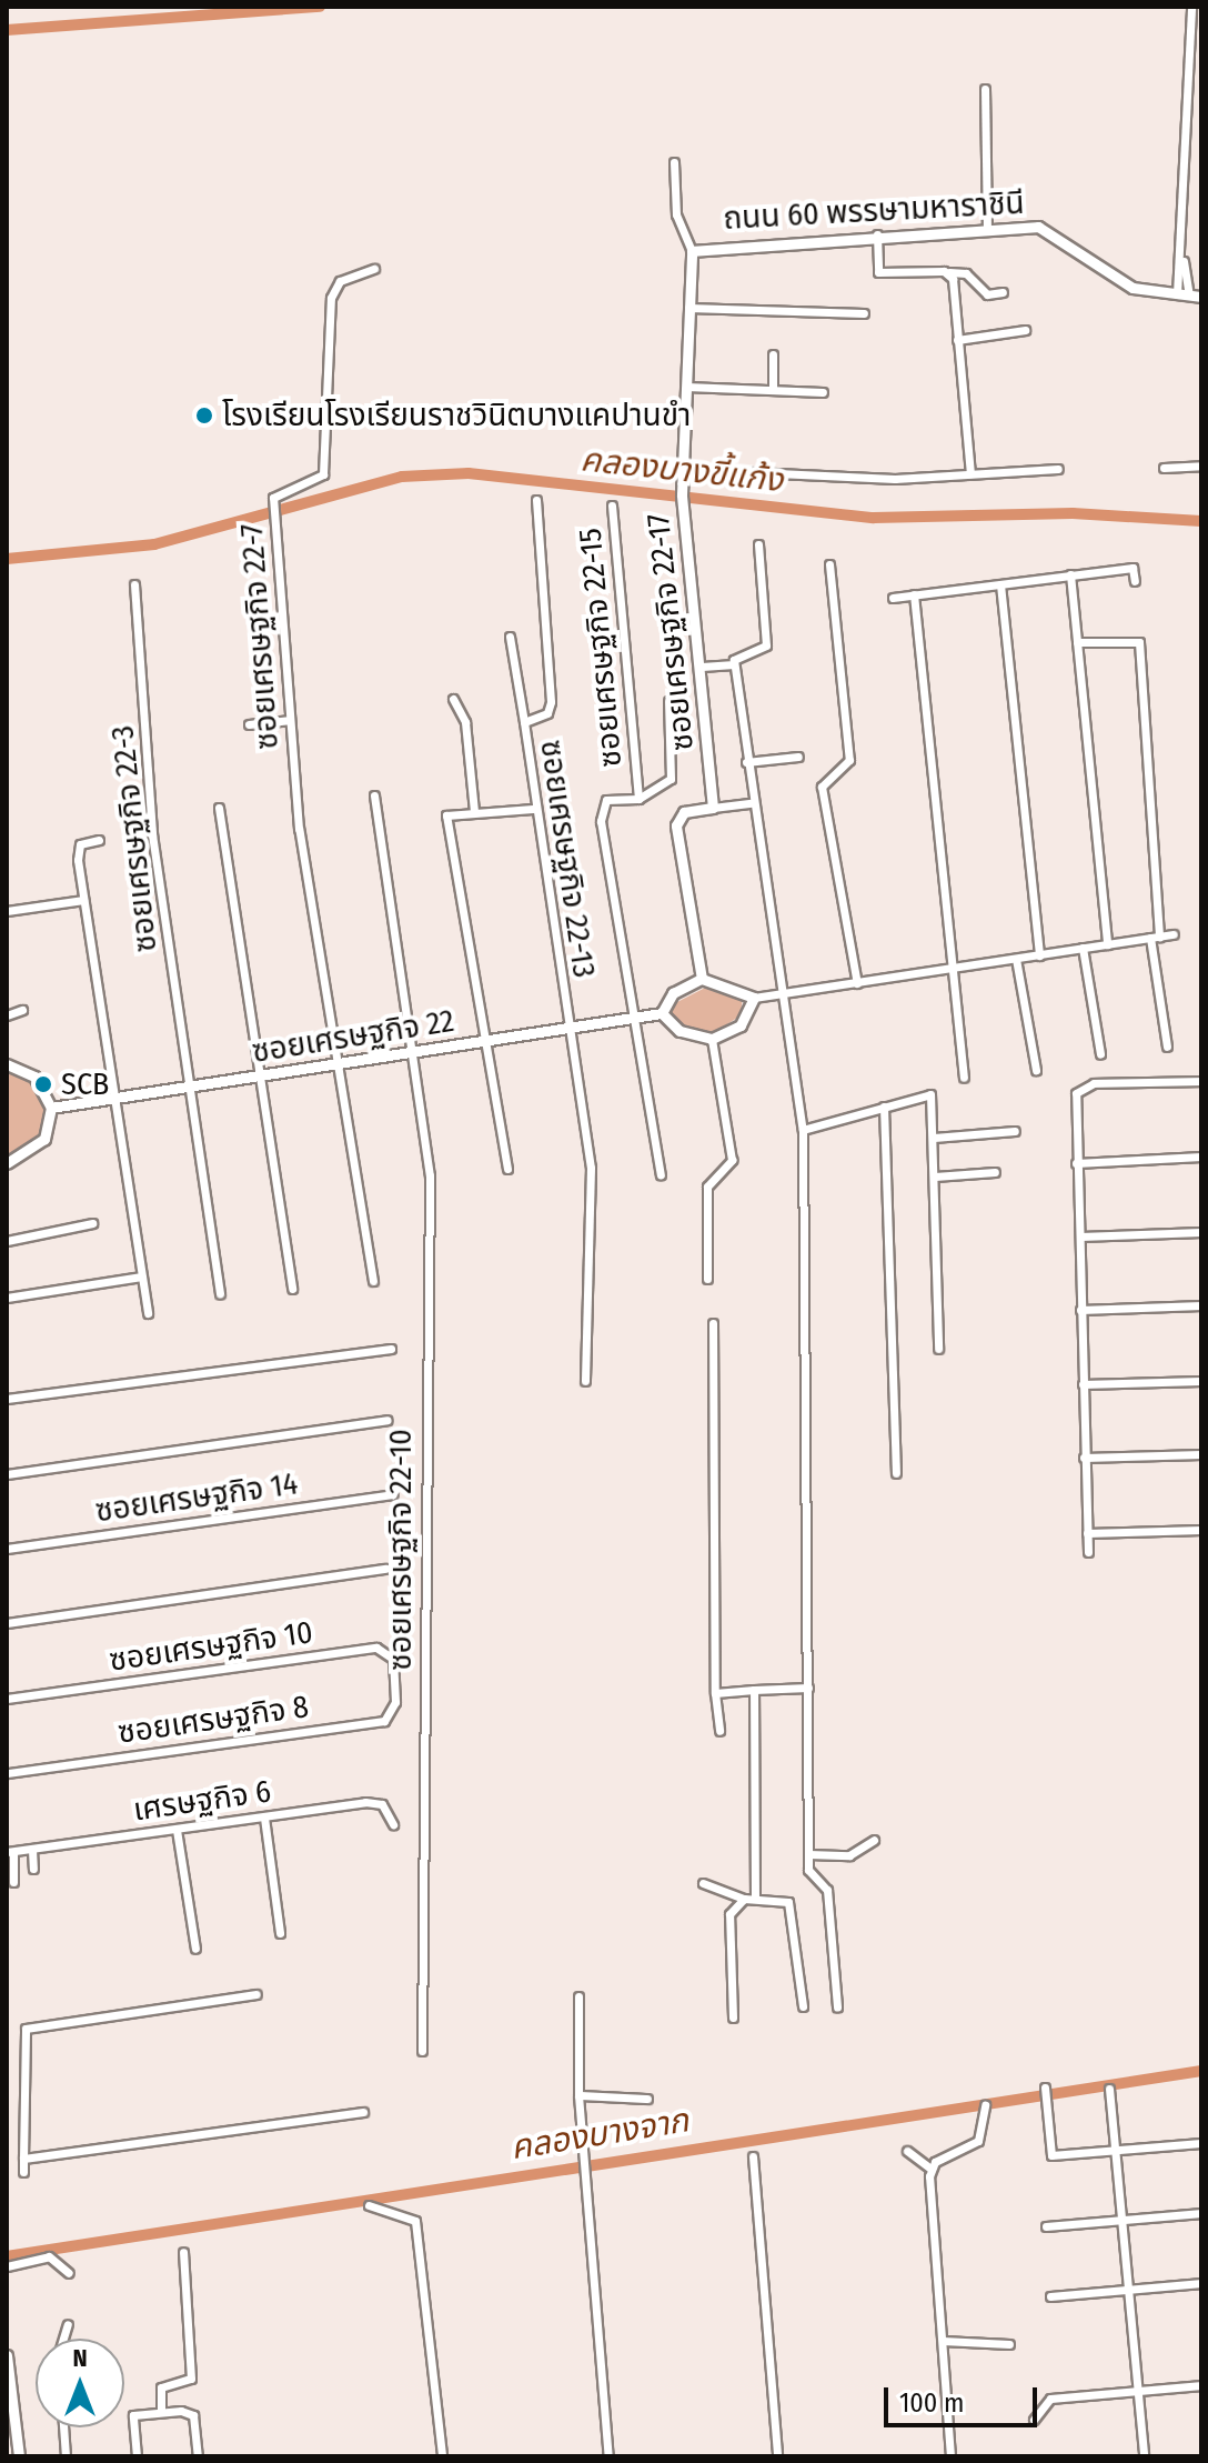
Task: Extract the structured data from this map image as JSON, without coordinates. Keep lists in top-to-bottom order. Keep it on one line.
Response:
{"streets":{"street":["ถนน 60 พรรษามหาราชินี","ซอยเศรษฐกิจ 22-17","ซอยเศรษฐกิจ 22-7","ซอยเศรษฐกิจ 22-15","ซอยเศรษฐกิจ 22-3","ซอยเศรษฐกิจ 22-13","ซอยเศรษฐกิจ 22","ซอยเศรษฐกิจ 14","ซอยเศรษฐกิจ 22-10","ซอยเศรษฐกิจ 10","ซอยเศรษฐกิจ 8","เศรษฐกิจ 6"]},"crossings":[["ถนน 60 พรรษามหาราชินี","ซอยเศรษฐกิจ 22-17"],["ซอยเศรษฐกิจ 22-7","ซอยเศรษฐกิจ 22"],["ซอยเศรษฐกิจ 22-15","ซอยเศรษฐกิจ 22"],["ซอยเศรษฐกิจ 22-3","ซอยเศรษฐกิจ 22"],["ซอยเศรษฐกิจ 22-13","ซอยเศรษฐกิจ 22"],["ซอยเศรษฐกิจ 22","ซอยเศรษฐกิจ 22-10"],["ซอยเศรษฐกิจ 10","ซอยเศรษฐกิจ 8"]],"water":["คลองบางขี้แก้ง","คลองบางจาก"],"places":["โรงเรียนโรงเรียนราชวินิตบางแคปานขำ","SCB"],"scale_bar":"100 m","north":"top"}
